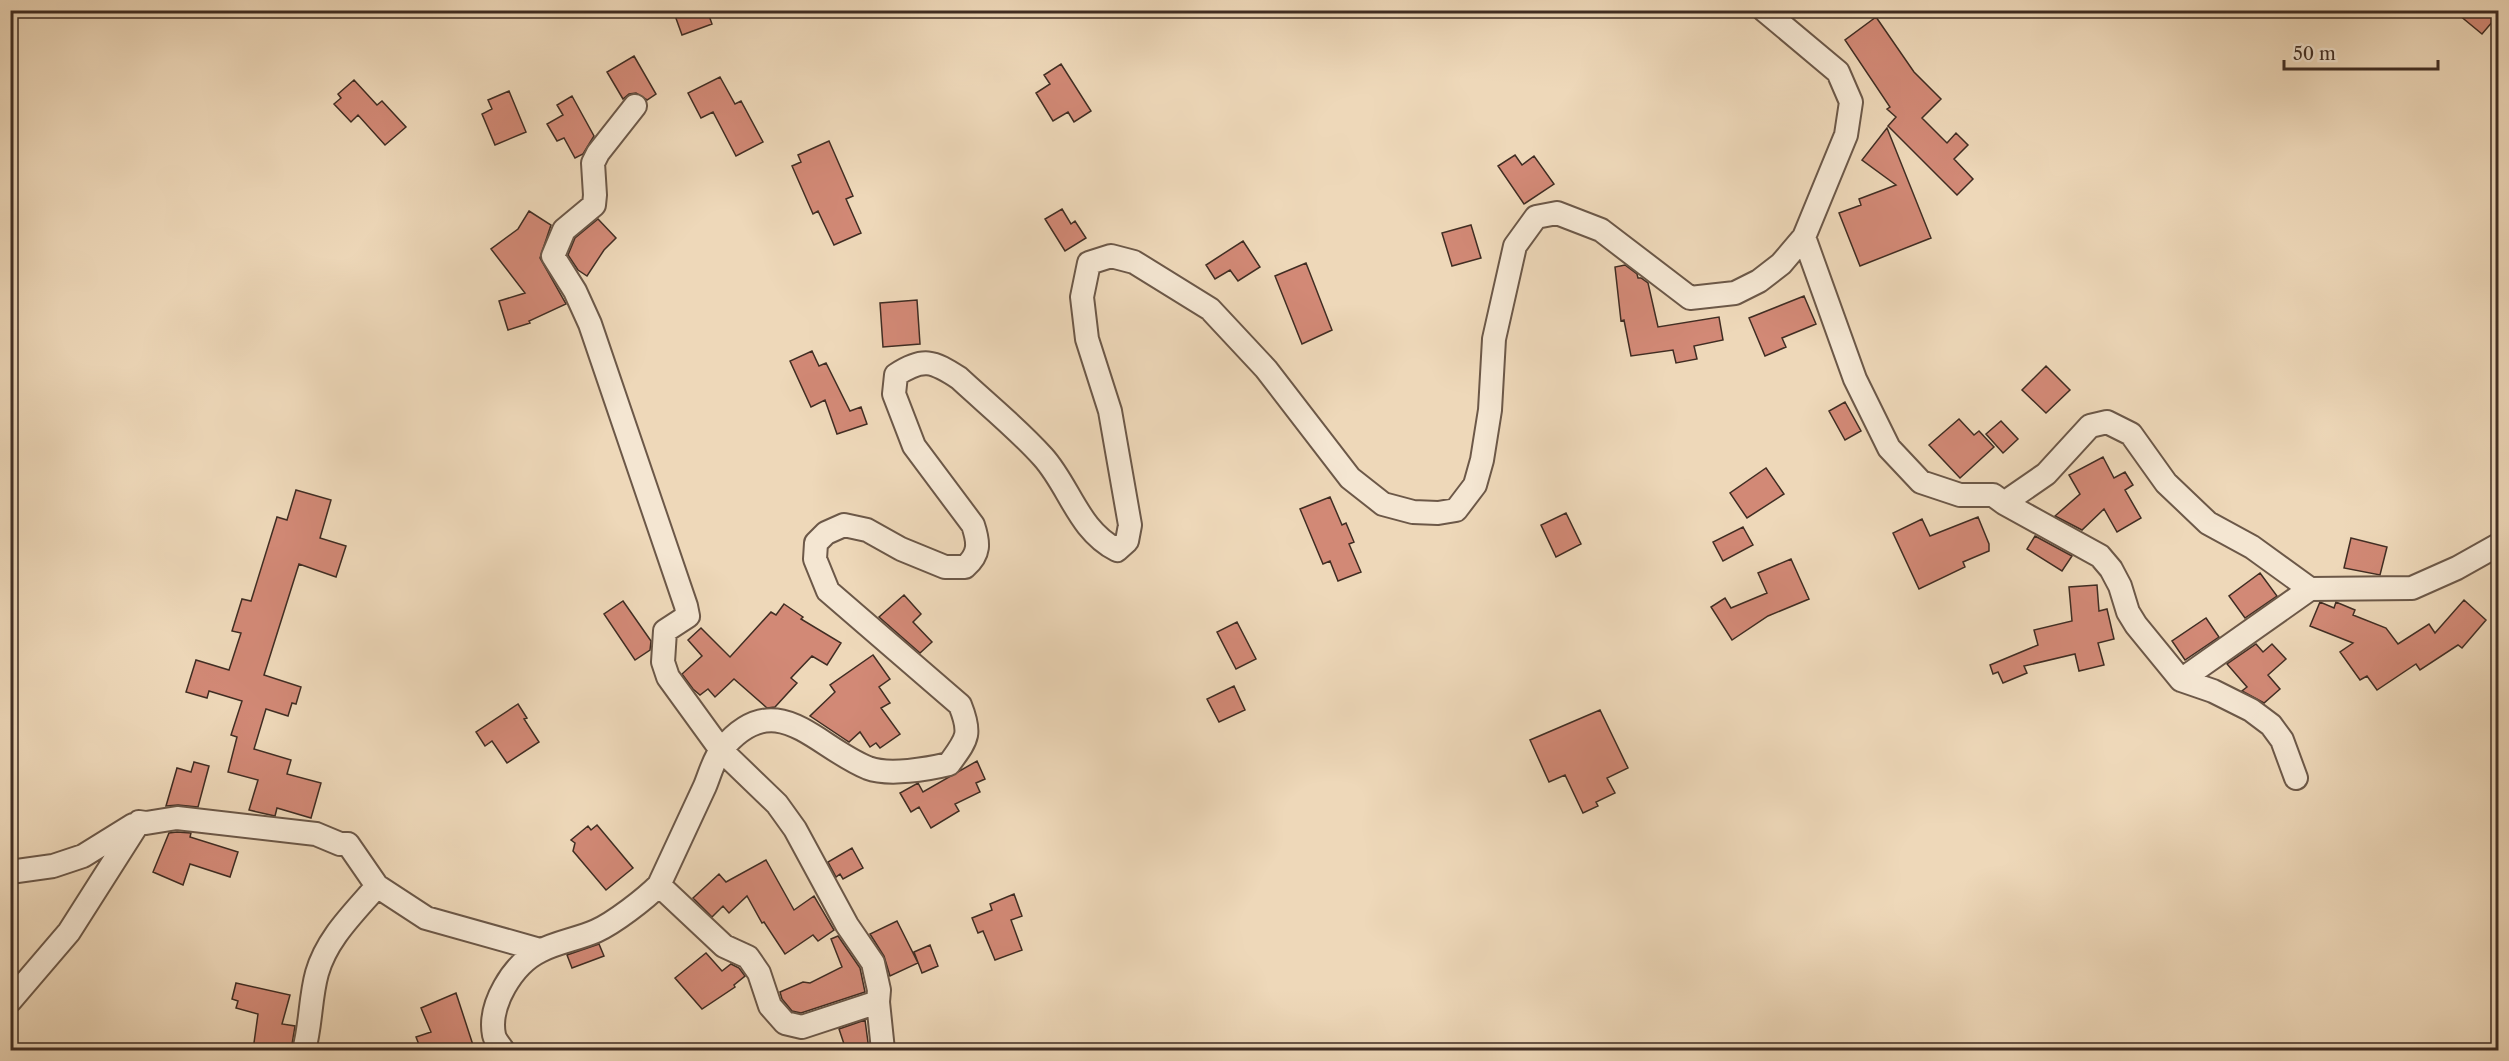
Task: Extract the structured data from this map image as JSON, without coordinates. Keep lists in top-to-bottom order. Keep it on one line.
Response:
{"scale_bar":"50 m"}
